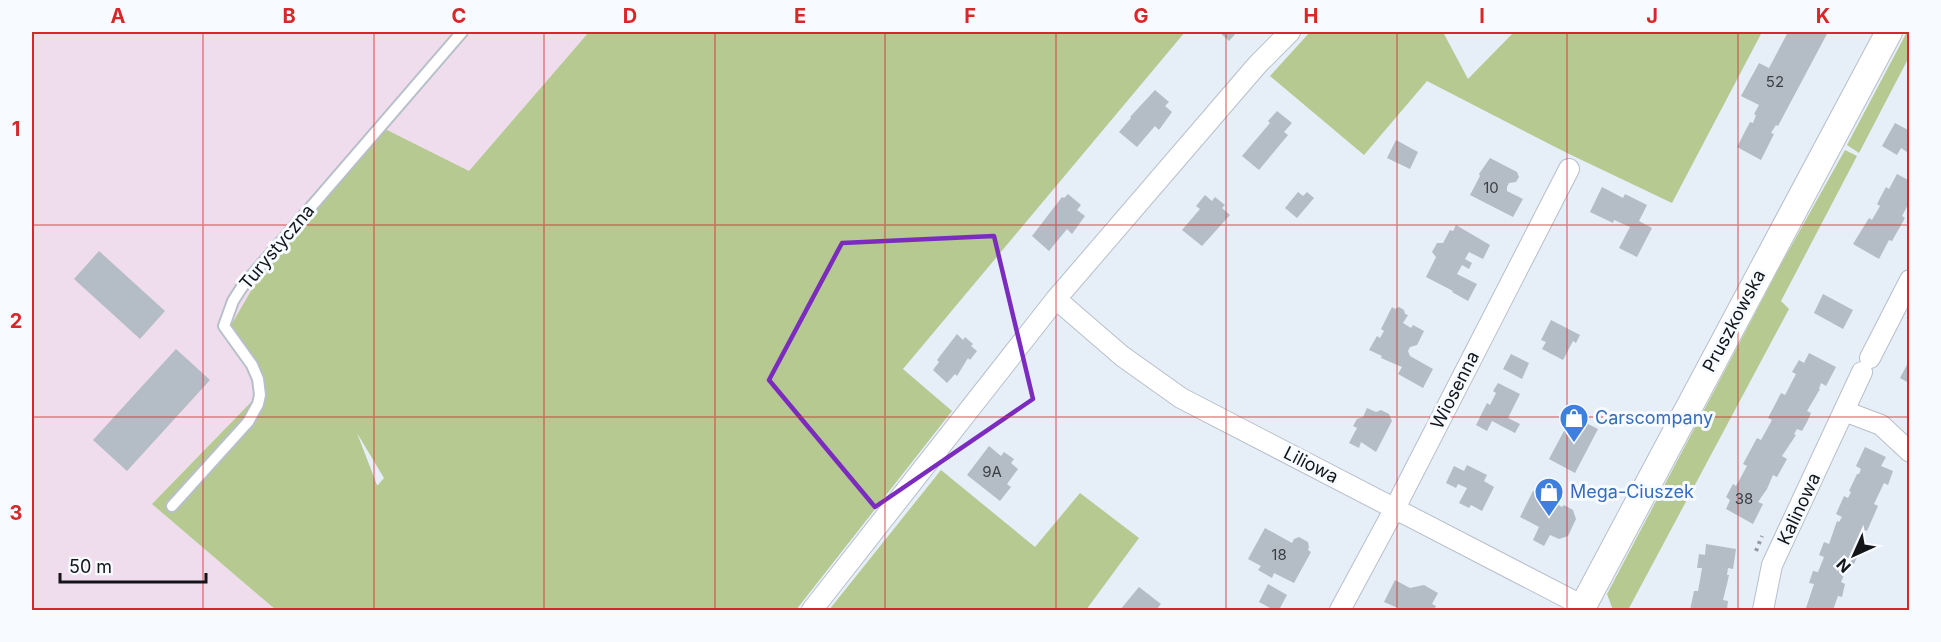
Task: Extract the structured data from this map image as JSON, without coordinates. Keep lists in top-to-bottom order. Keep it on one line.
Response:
{"streets":{"street":["Pruszkowska","Wiosenna","Liliowa","Kalinowa"],"lane":["Turystyczna"]},"crossings":[["Pruszkowska","Liliowa"],["Wiosenna","Liliowa"]],"places":{"shop":["Carscompany","Mega-Ciuszek"]},"house_numbers":["52","10","9A","38","18"],"scale_bar":"50 m","north":"bottom left","grid":{"columns":["A","B","C","D","E","F","G","H","I","J","K"],"rows":["1","2","3"]}}
